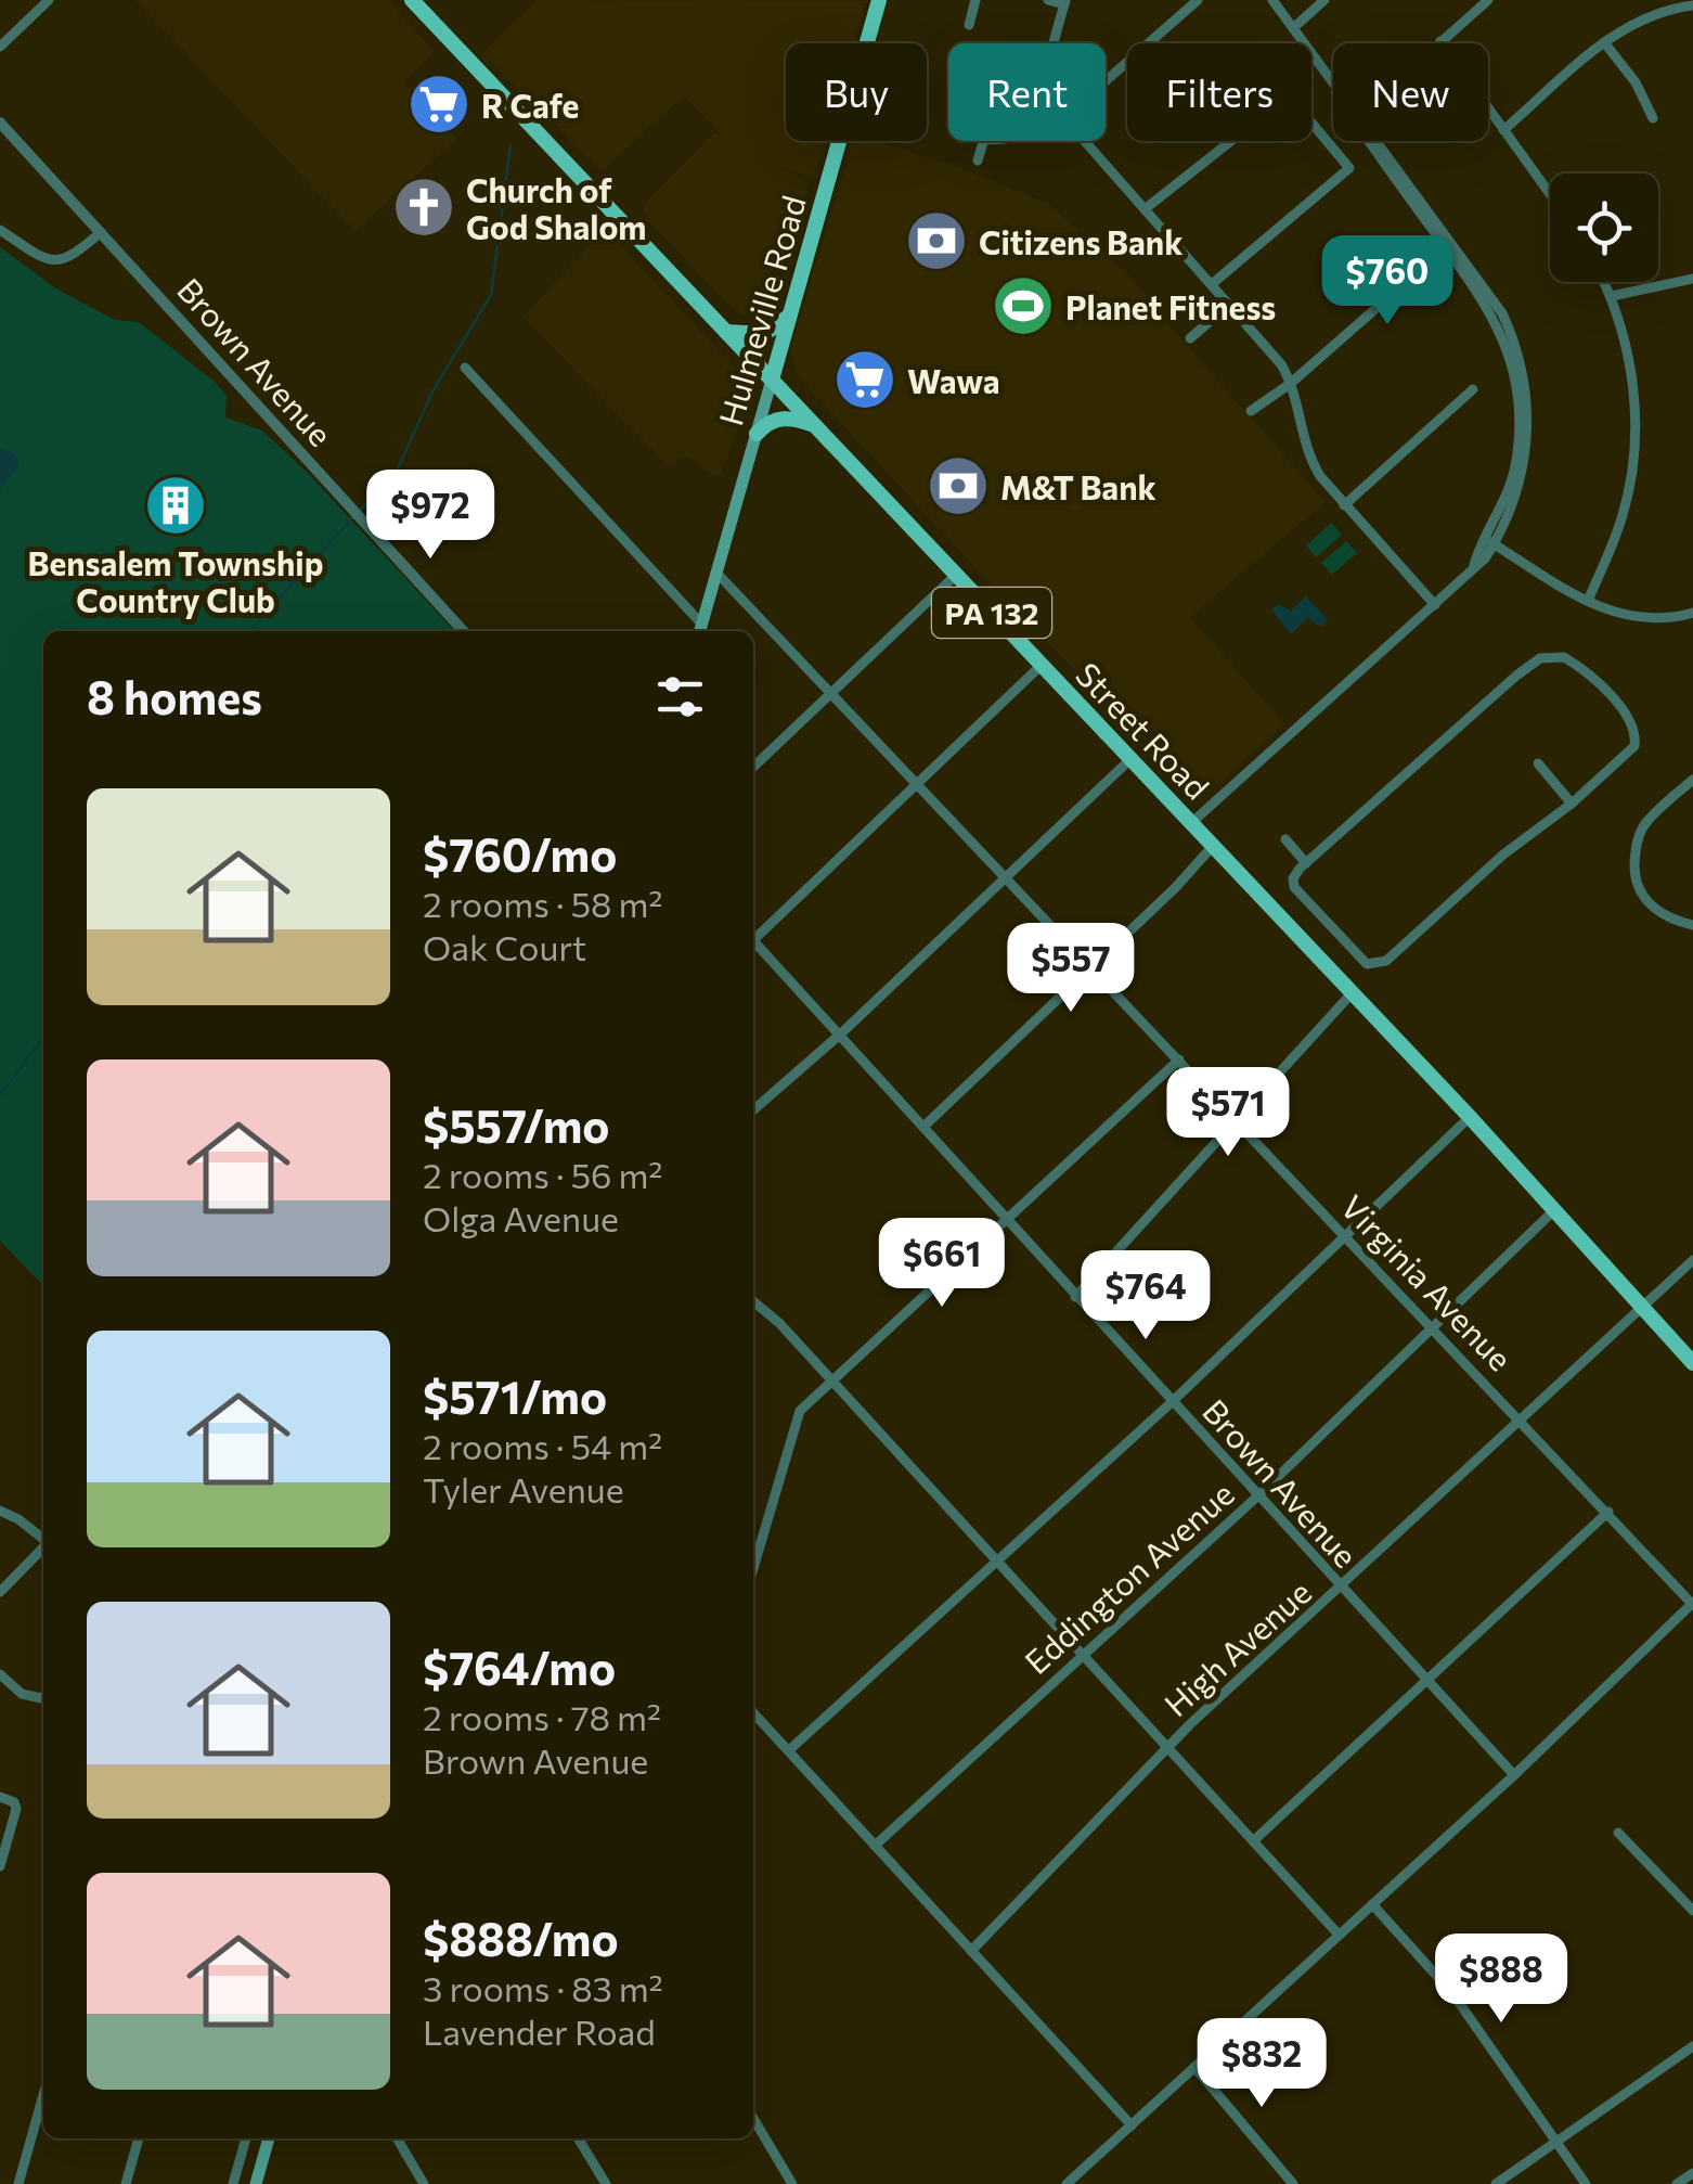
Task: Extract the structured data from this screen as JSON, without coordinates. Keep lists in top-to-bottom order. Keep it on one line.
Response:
{"streets":{"main road":["Hulmeville Road","PA 132","Street Road"],"street":["Brown Avenue","Virginia Avenue","Eddington Avenue","High Avenue"]},"crossings":[["Hulmeville Road","Street Road"],["Hulmeville Road","Virginia Avenue"],["Brown Avenue","Eddington Avenue"],["Brown Avenue","High Avenue"],["Street Road","Eddington Avenue"],["Street Road","High Avenue"],["Virginia Avenue","Eddington Avenue"],["Virginia Avenue","High Avenue"]],"places":{"supermarket":["R Cafe","Wawa"],"church":["Church of God Shalom"],"bank":["Citizens Bank","M&T Bank"],"sports":["Planet Fitness"],"building":["Bensalem Township Country Club"]},"page":{"chip":["Buy","Rent","Filters","New"],"price":["$760","$972","$557","$571","$661","$764","$888","$832"],"heading":"8 homes","list":[{"name":"$760/mo","note":"2 rooms · 58 m² · Oak Court"},{"name":"$557/mo","note":"2 rooms · 56 m² · Olga Avenue"},{"name":"$571/mo","note":"2 rooms · 54 m² · Tyler Avenue"},{"name":"$764/mo","note":"2 rooms · 78 m² · Brown Avenue"},{"name":"$888/mo","note":"3 rooms · 83 m² · Lavender Road"}]}}
